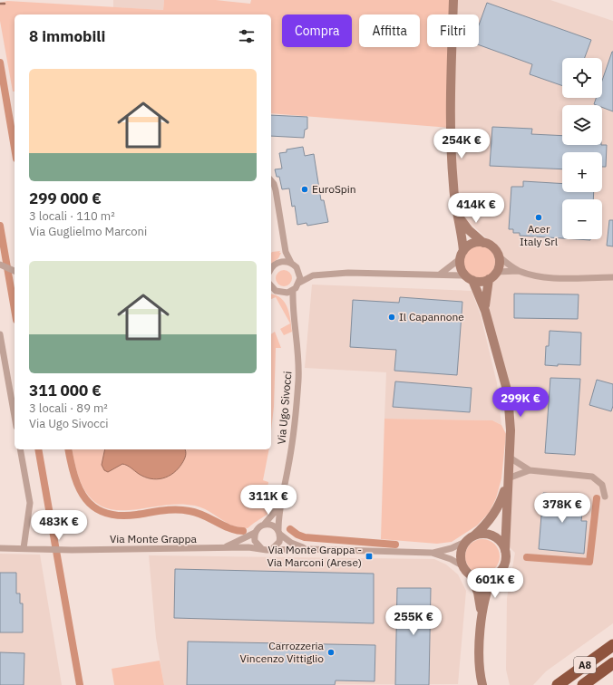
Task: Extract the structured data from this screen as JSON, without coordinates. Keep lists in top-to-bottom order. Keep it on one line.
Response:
{"streets":{"highway":["A8"],"street":["Via Ugo Sivocci","Via Monte Grappa"]},"crossings":[["Via Ugo Sivocci","Via Monte Grappa"]],"places":{"other":["EuroSpin","Acer Italy Srl","Il Capannone","Carrozzeria Vincenzo Vittiglio"],"transit":["Via Monte Grappa - Via Marconi (Arese)"]},"page":{"chip":["Compra","Affitta","Filtri"],"heading":"8 immobili","map_buttons":["+","−"],"list":[{"name":"299 000 €","note":"3 locali · 110 m² · Via Guglielmo Marconi"},{"name":"311 000 €","note":"3 locali · 89 m² · Via Ugo Sivocci"}],"price":["254K €","414K €","299K €","311K €","378K €","483K €","601K €","255K €"]}}
